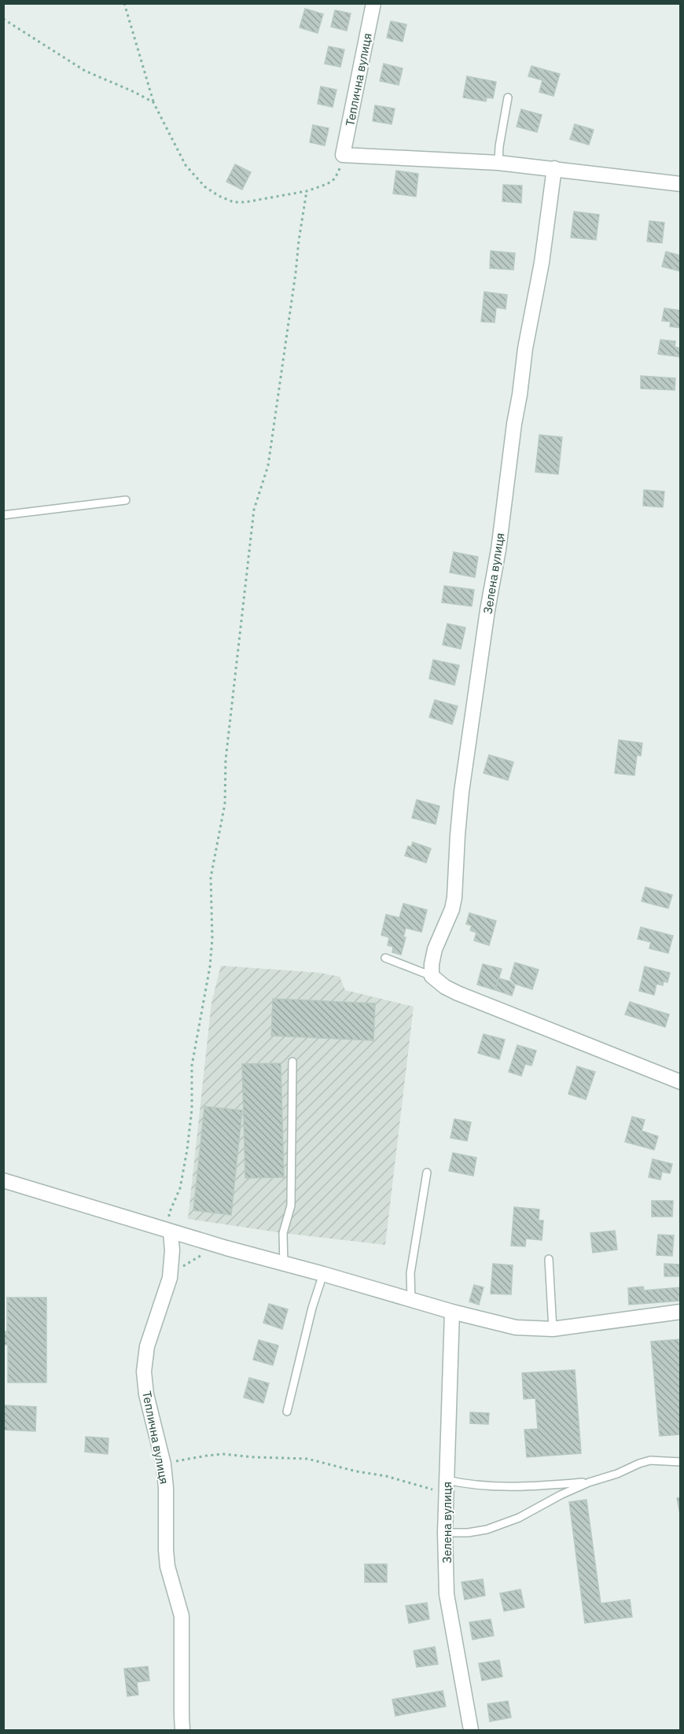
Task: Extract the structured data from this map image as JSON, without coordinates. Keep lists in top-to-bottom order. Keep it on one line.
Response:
{"streets":{"street":["Теплична вулиця","Зелена вулиця"]}}
